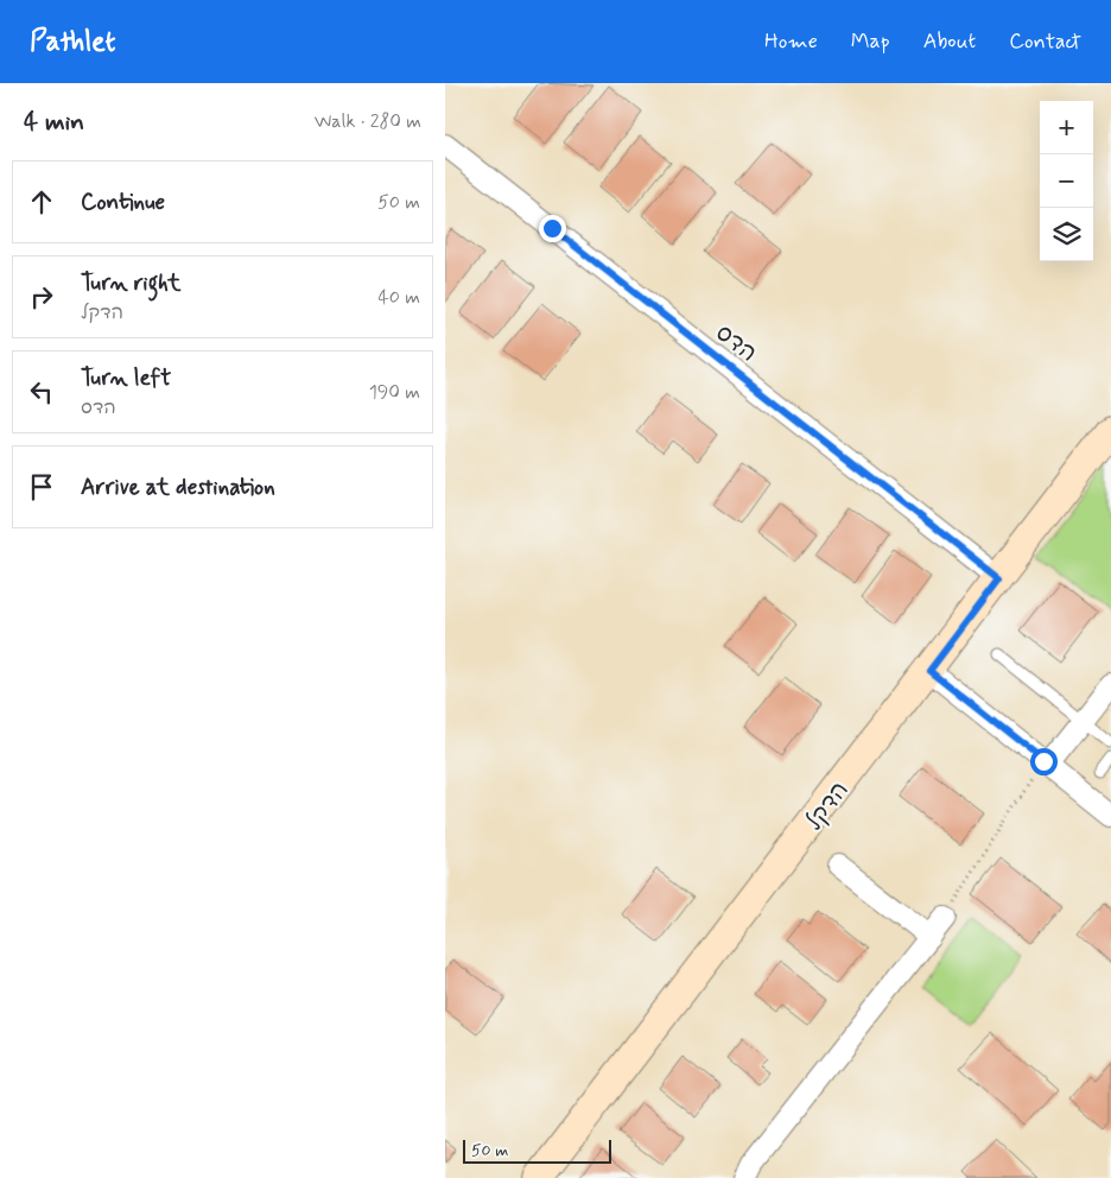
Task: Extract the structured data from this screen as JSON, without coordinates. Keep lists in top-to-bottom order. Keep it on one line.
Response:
{"streets":{"street":["הדס","הדקל"]},"crossings":[["הדס","הדקל"]],"scale_bar":"50 m","page":{"header":"Pathlet","nav":["Home","Map","About","Contact"],"heading":["4 min","Walk · 280 m"],"map_buttons":["+","−"],"list":[["Continue","50 m"],["Turn right","הדקל","40 m"],["Turn left","הדס","190 m"],"Arrive at destination"],"scale":"50 m"}}
